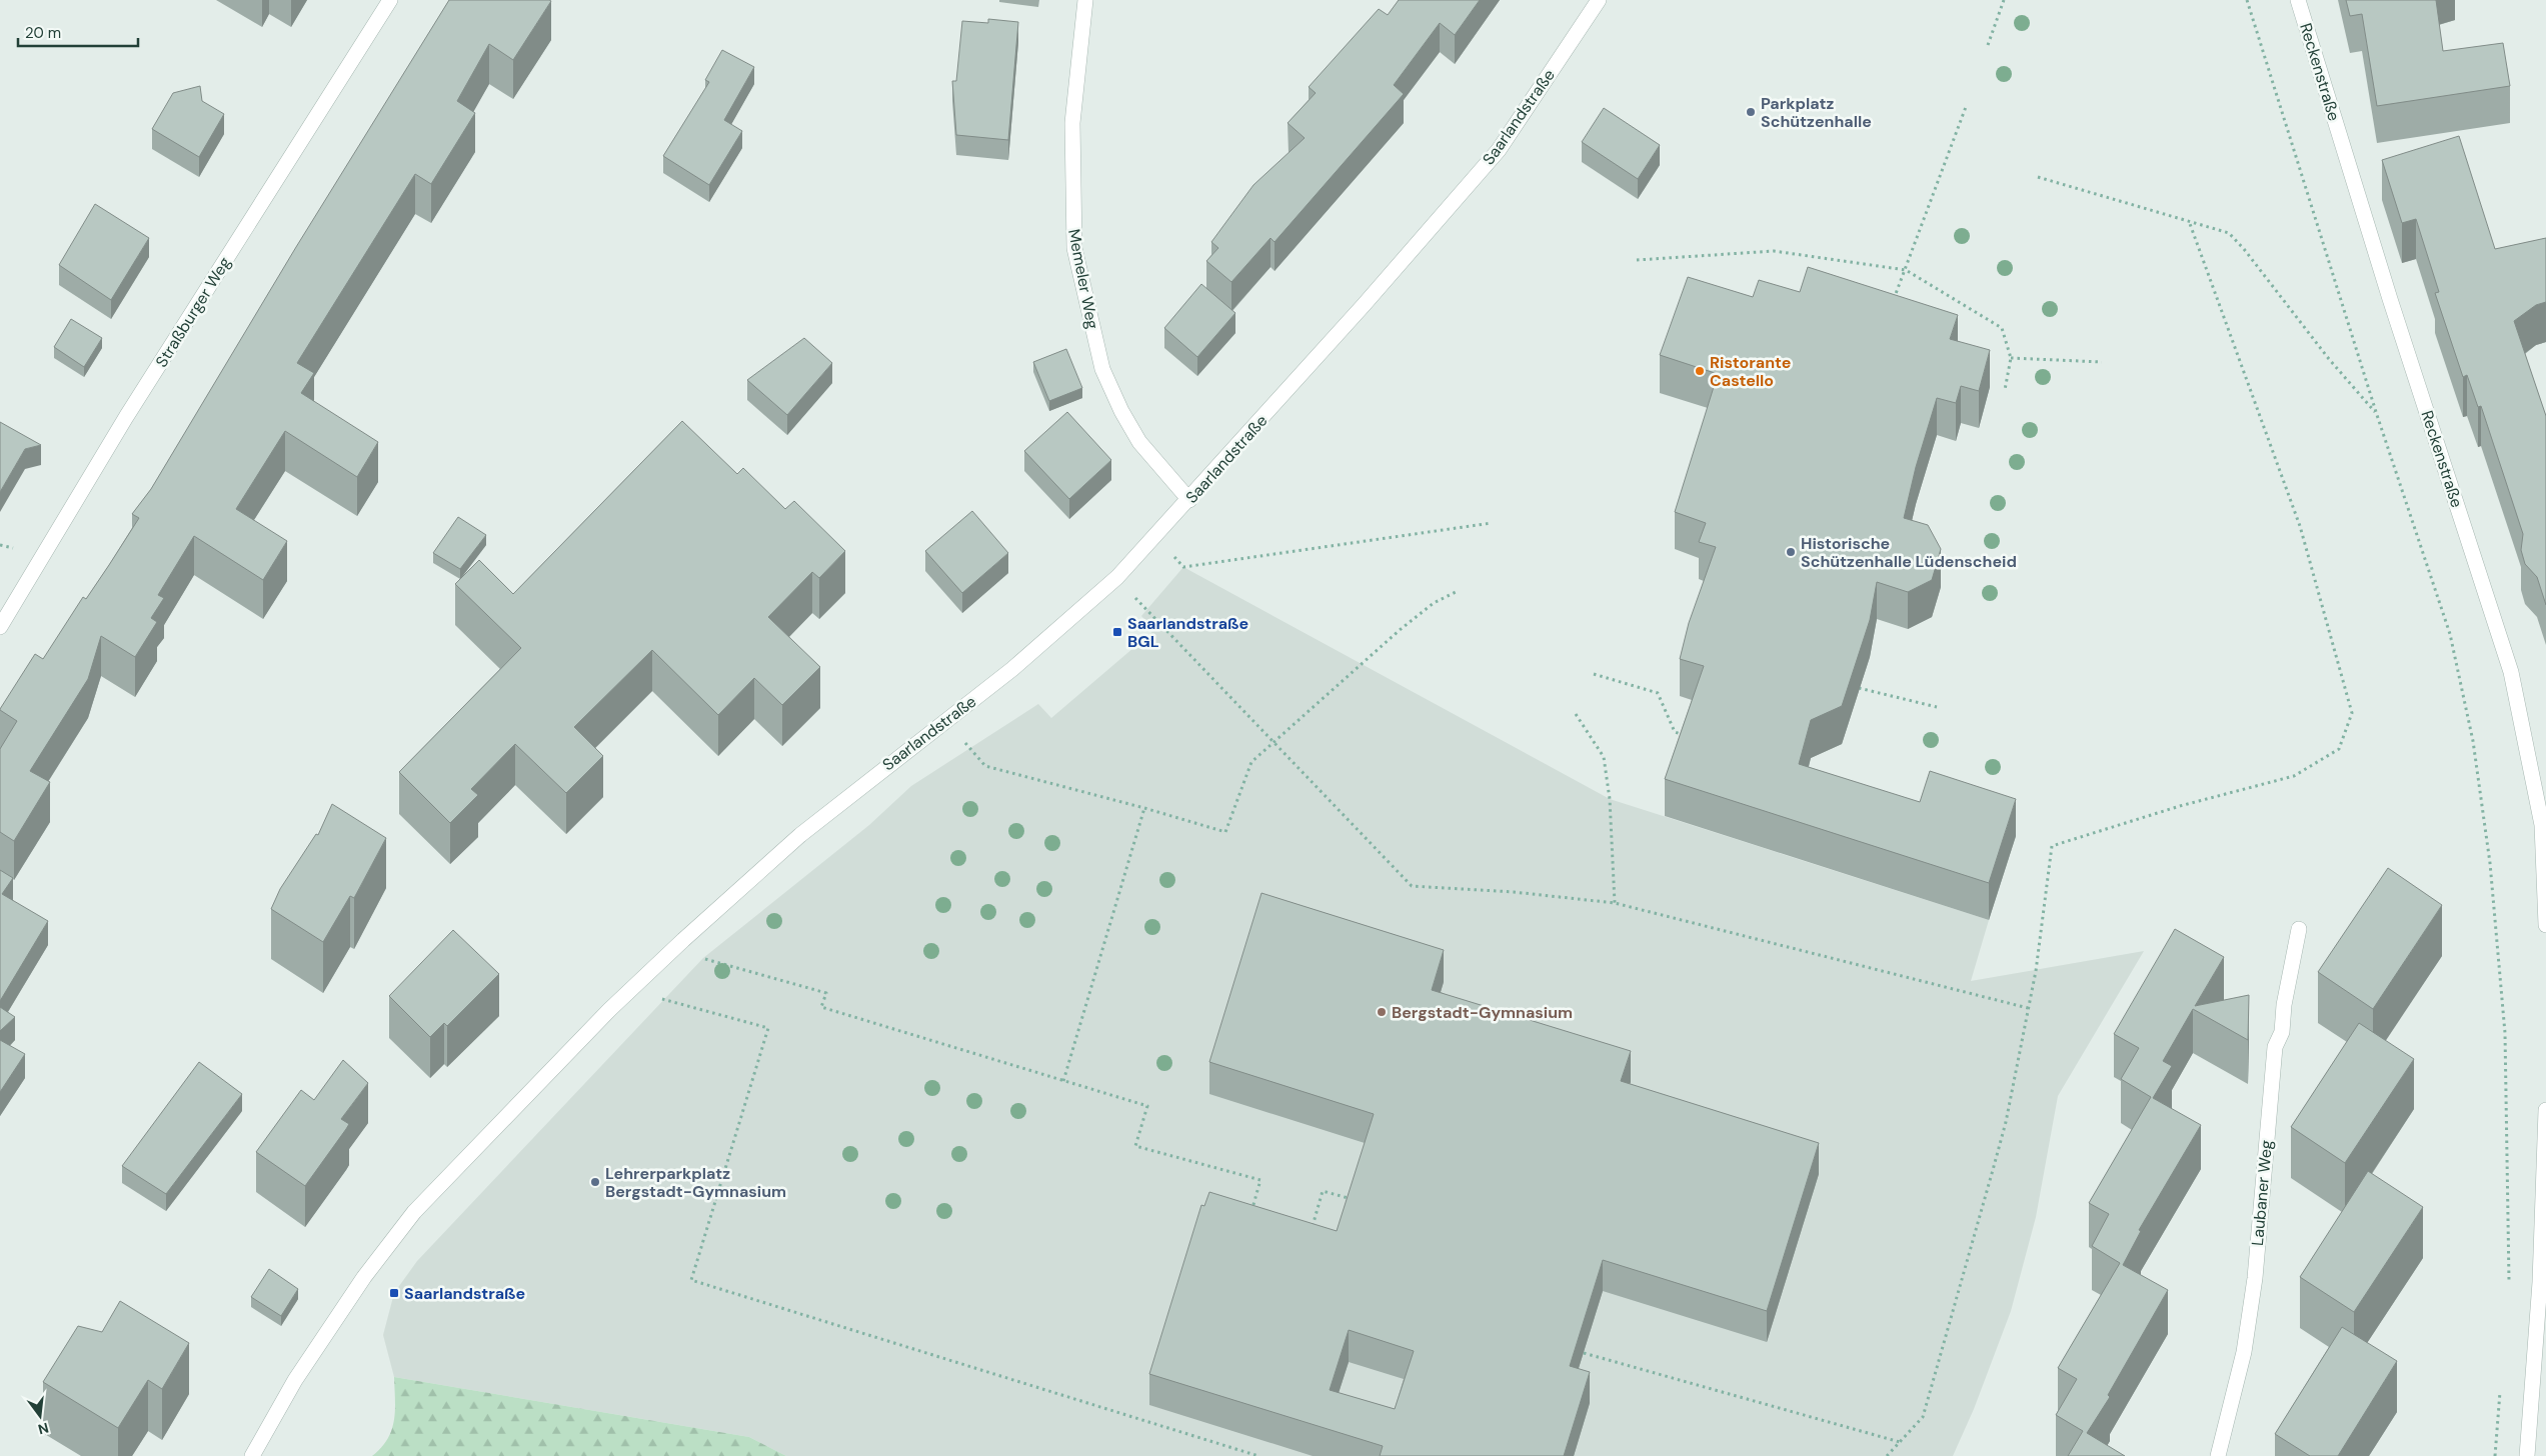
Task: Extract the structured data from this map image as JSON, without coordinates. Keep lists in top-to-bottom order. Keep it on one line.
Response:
{"streets":{"street":["Reckenstraße","Saarlandstraße","Memeler Weg","Straßburger Weg","Laubaner Weg"]},"crossings":[["Saarlandstraße","Memeler Weg"]],"places":{"other":["Parkplatz Schützenhalle","Ristorante Castello","Historische Schützenhalle Lüdenscheid","Bergstadt-Gymnasium","Lehrerparkplatz Bergstadt-Gymnasium"],"transit":["Saarlandstraße BGL","Saarlandstraße"]},"scale_bar":"20 m","north":"bottom"}
